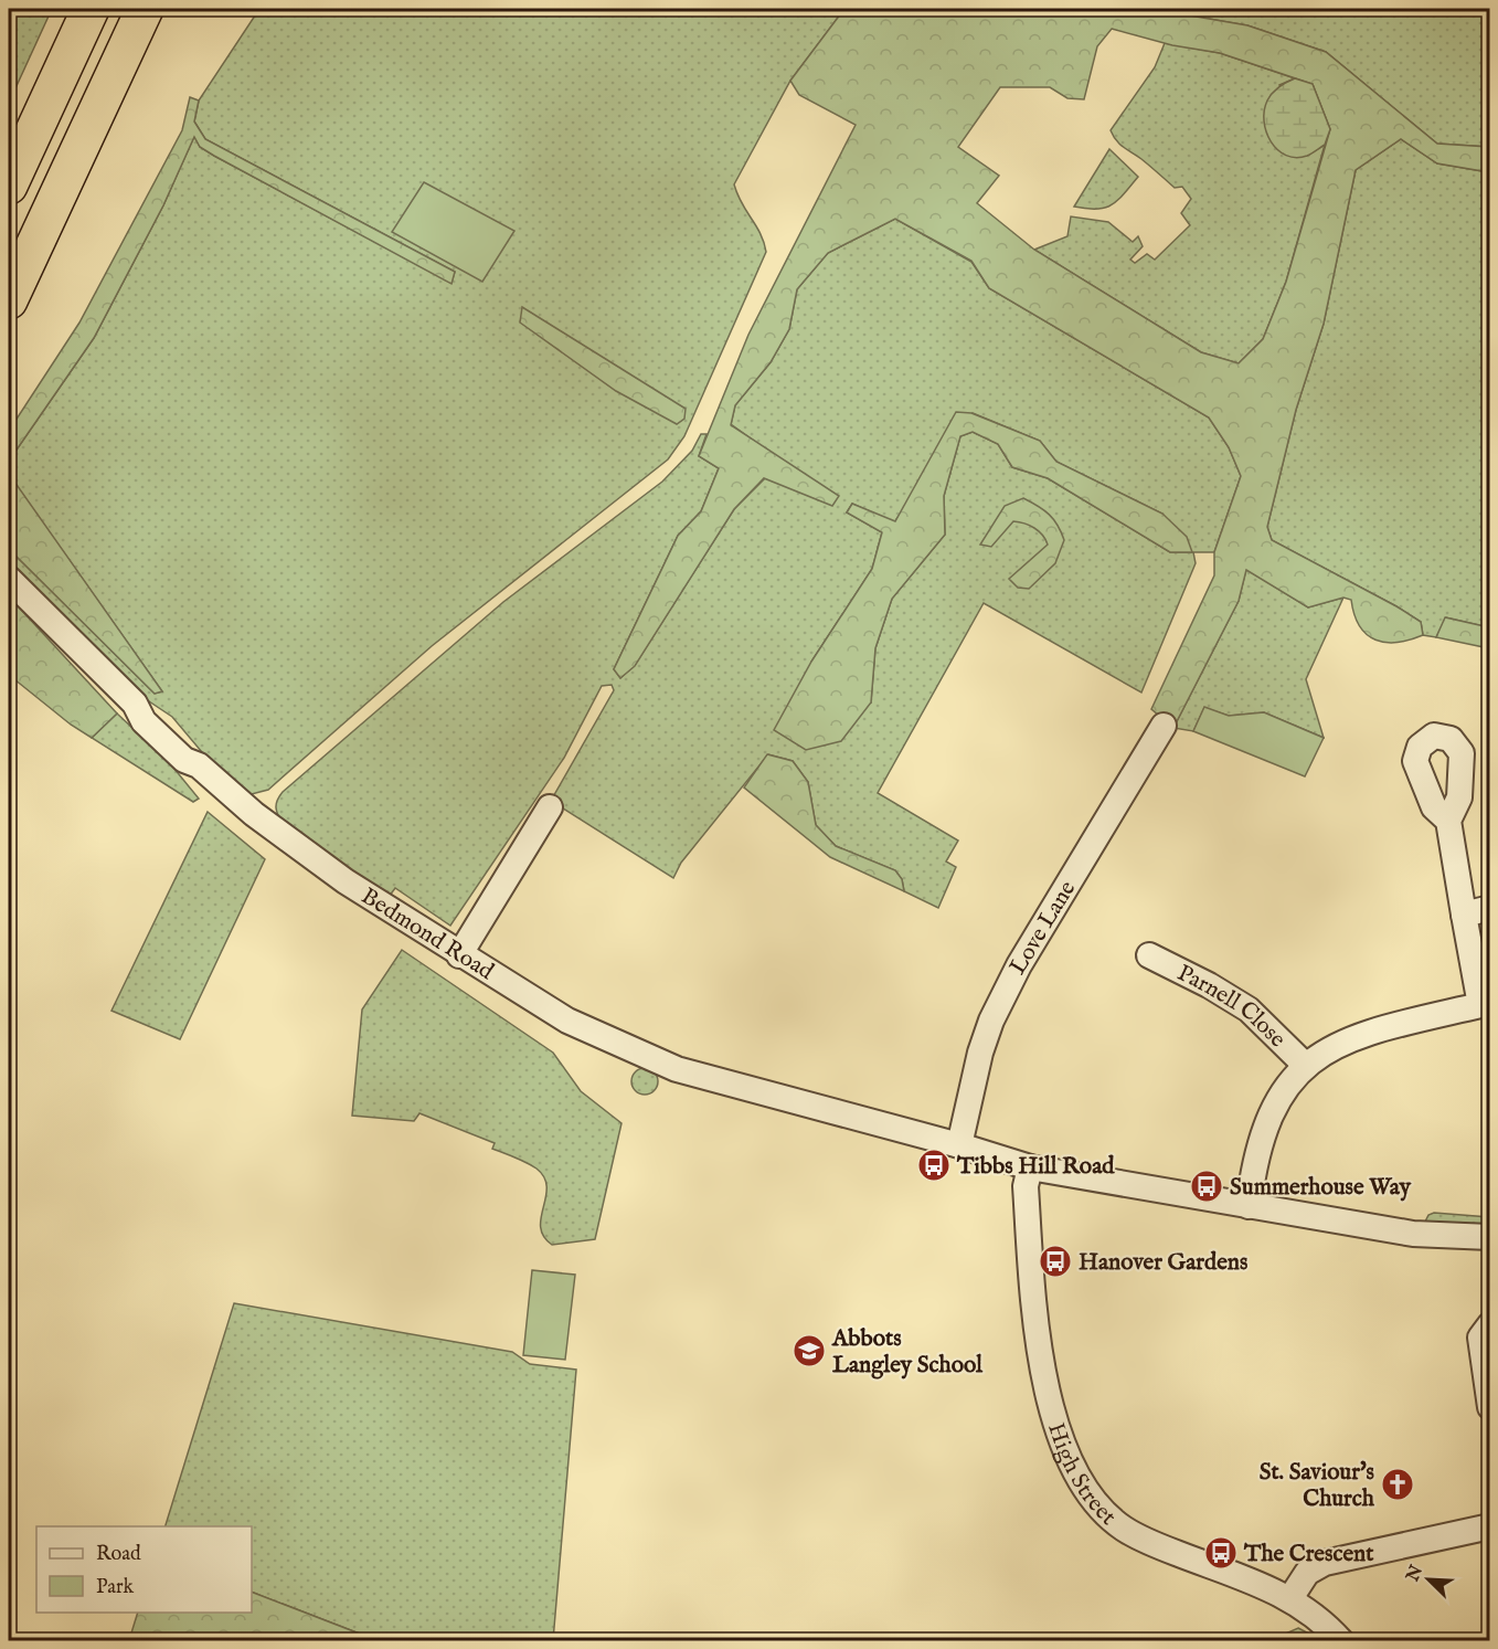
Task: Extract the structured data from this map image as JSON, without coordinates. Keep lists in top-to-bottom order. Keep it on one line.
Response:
{"streets":{"street":["Love Lane","Bedmond Road","Parnell Close","High Street"]},"crossings":[["Love Lane","Bedmond Road"]],"places":{"bus stop":["Tibbs Hill Road","Summerhouse Way","Hanover Gardens","The Crescent"],"school or university":["Abbots Langley School"],"church":["St. Saviour's Church"]},"legend":["Road","Park"],"north":"top left"}
